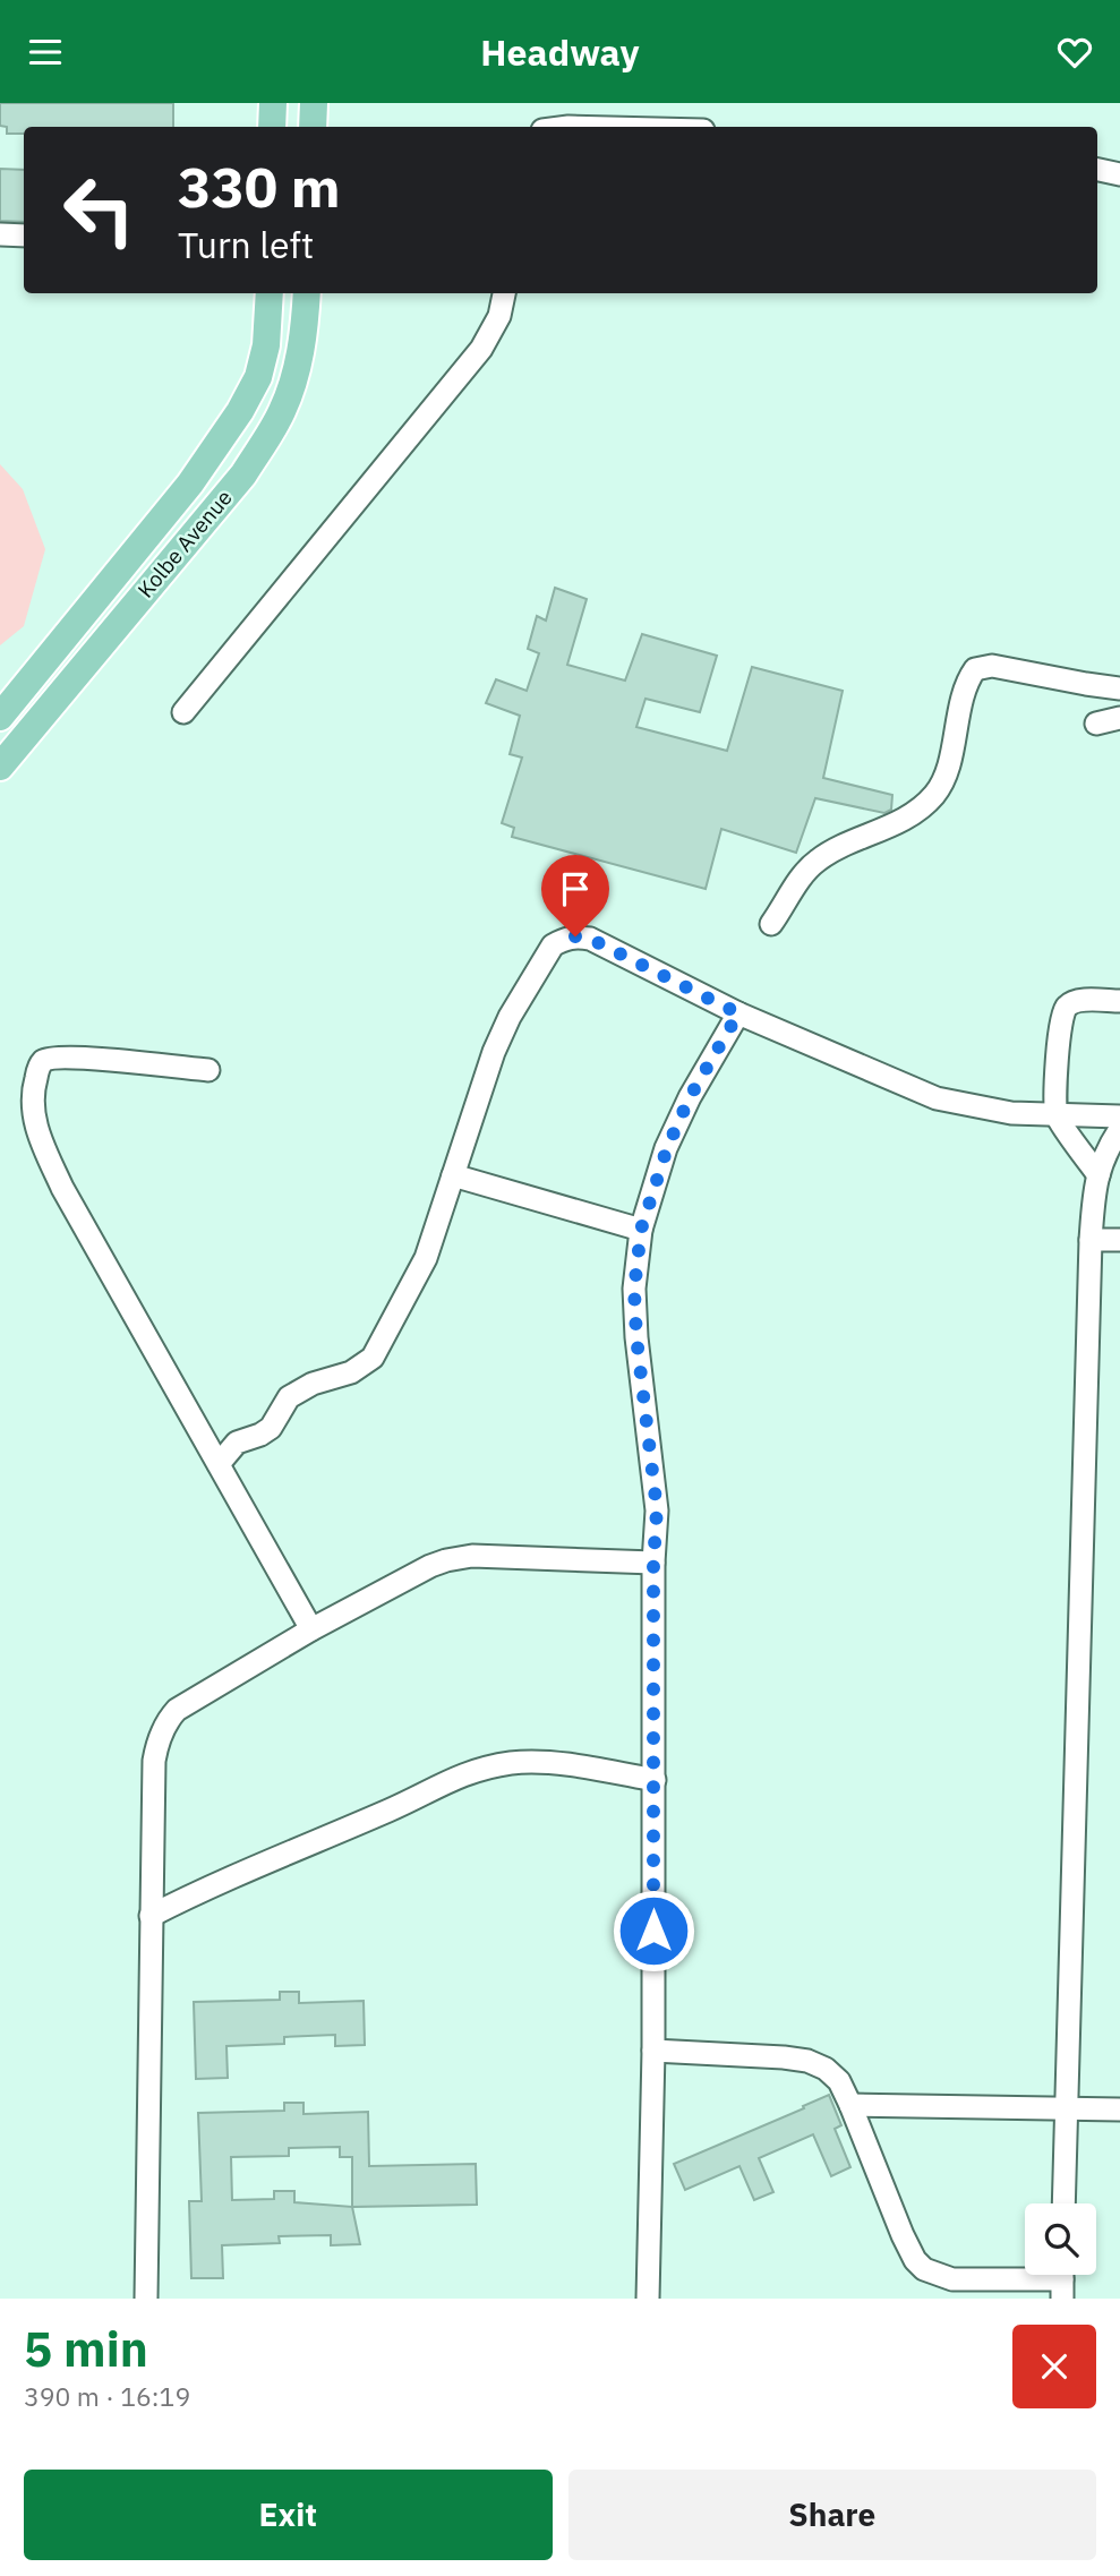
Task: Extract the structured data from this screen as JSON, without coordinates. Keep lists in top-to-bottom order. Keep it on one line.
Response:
{"streets":{"main road":["Kolbe Avenue"]},"page":{"header":"Headway","turn":["330 m","Turn left"],"heading":["5 min","390 m · 16:19"],"buttons":["Exit","Share"]}}
